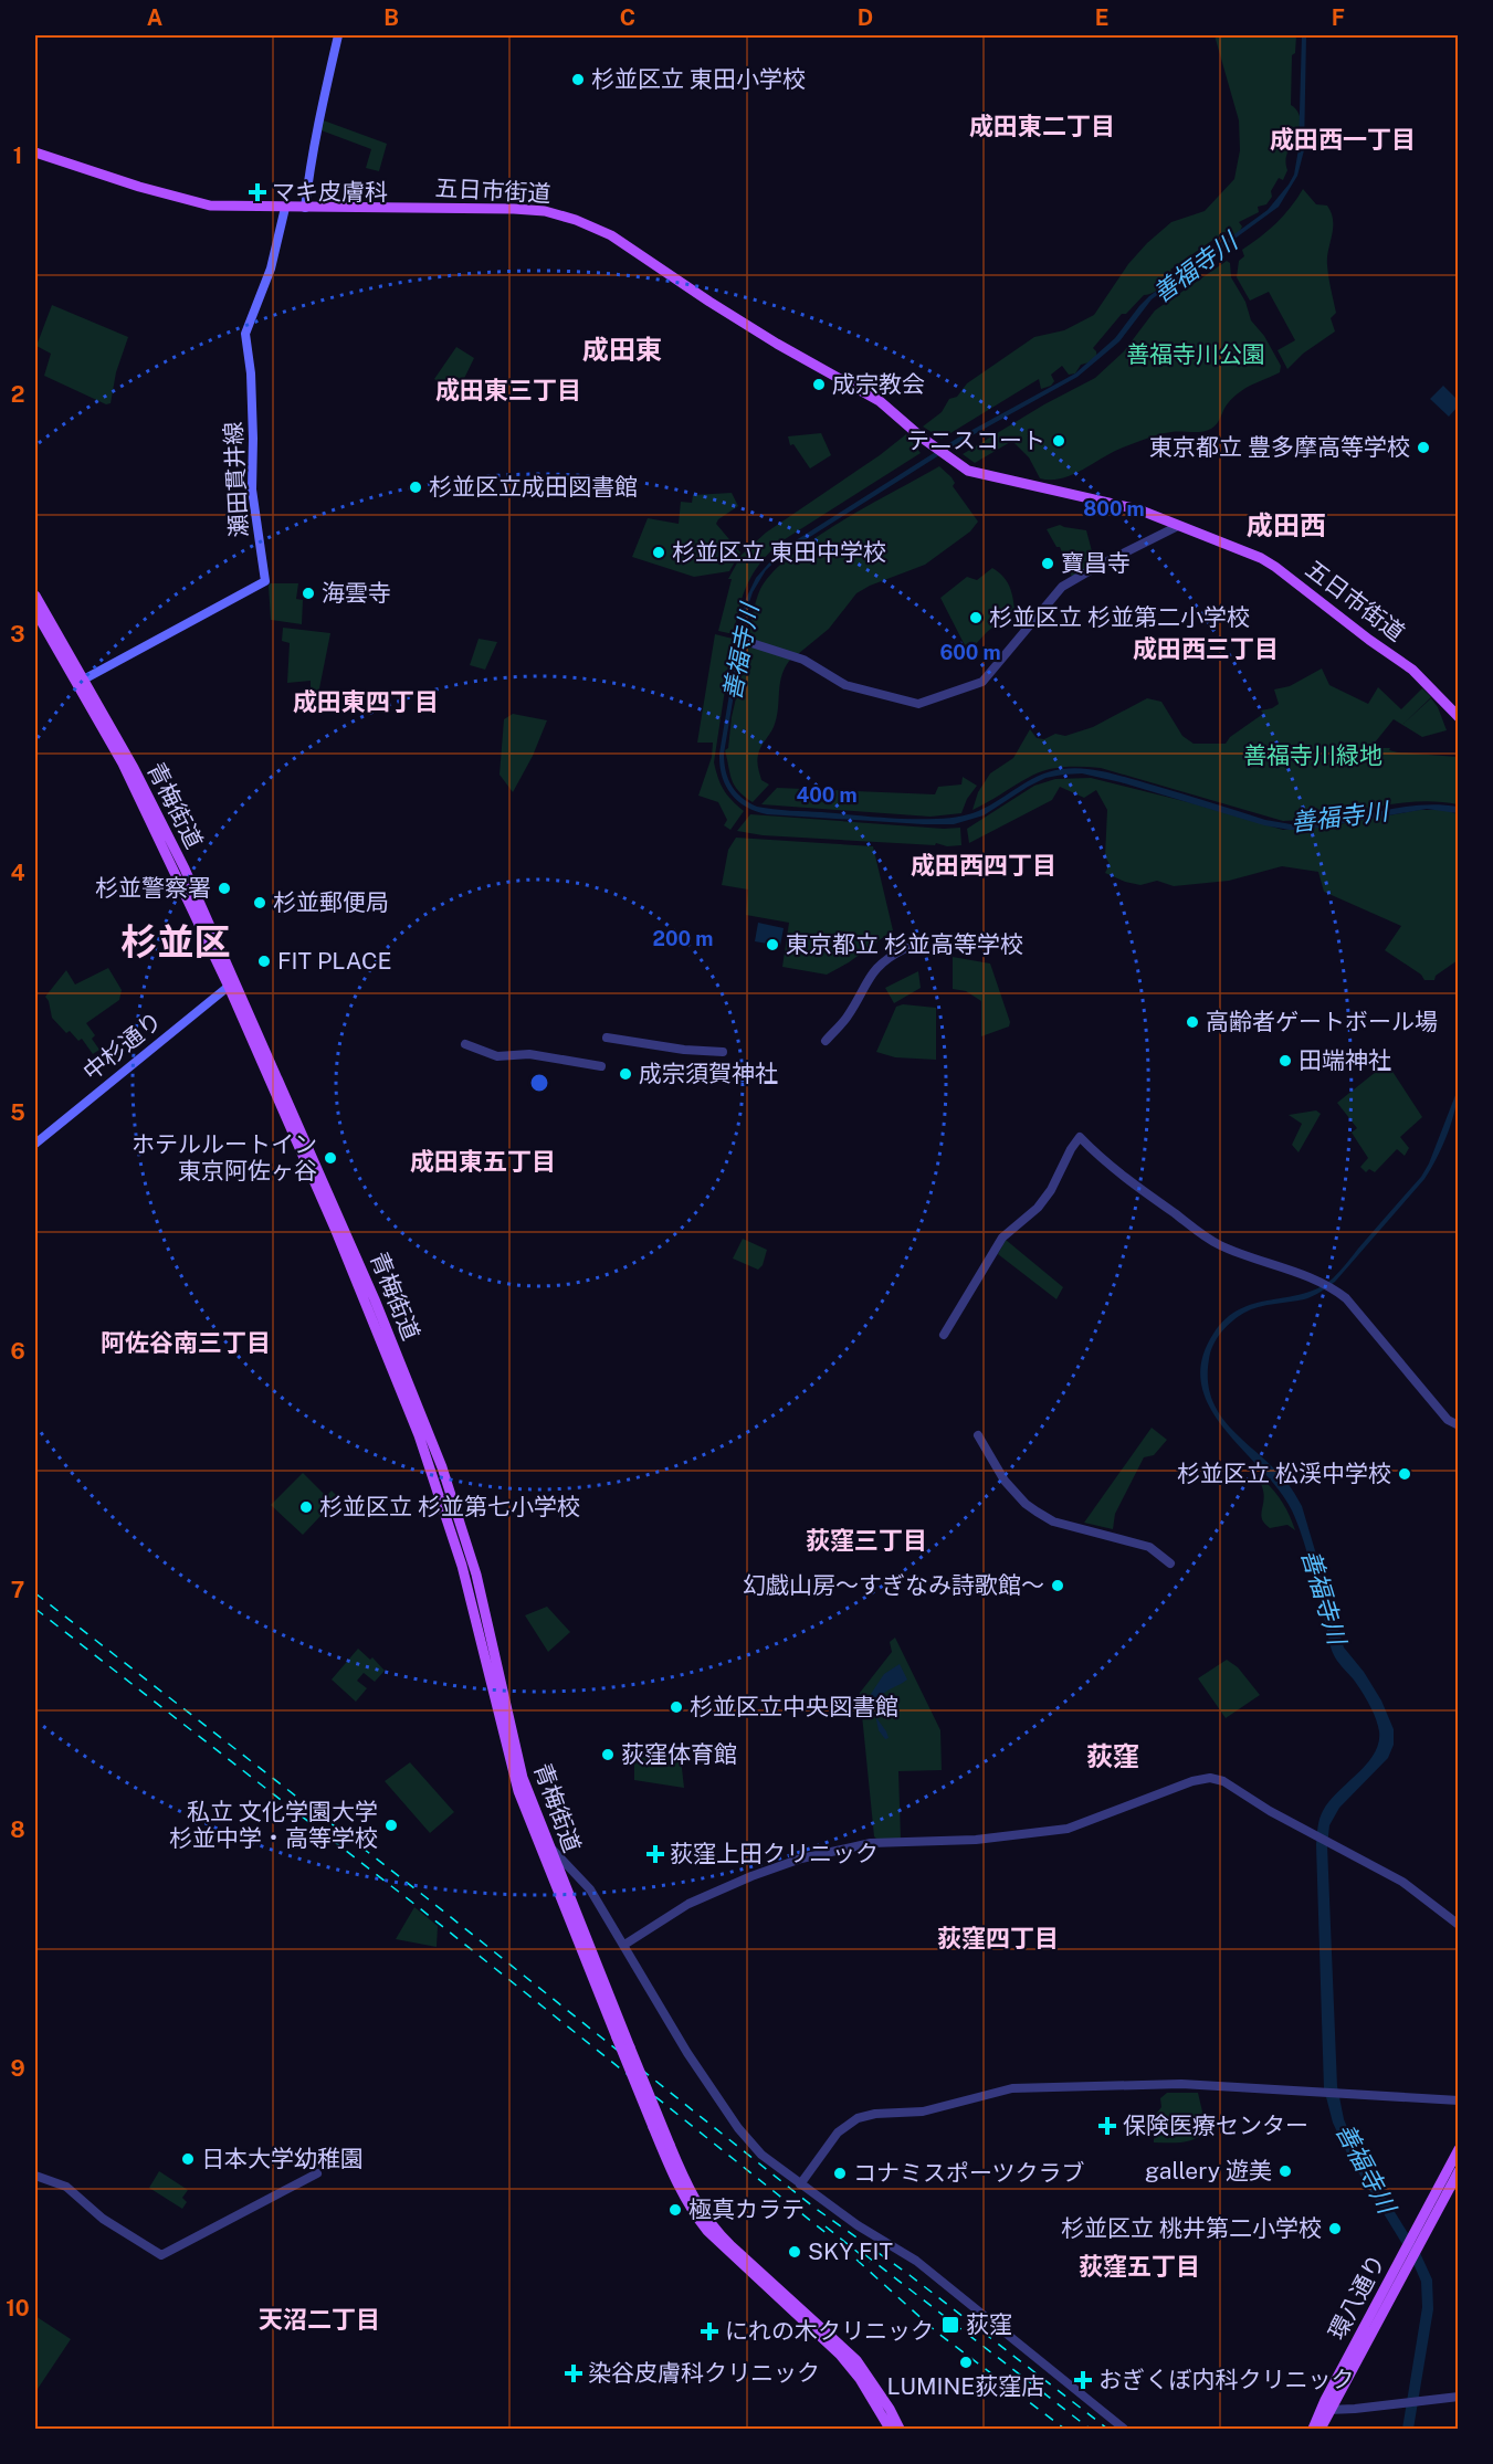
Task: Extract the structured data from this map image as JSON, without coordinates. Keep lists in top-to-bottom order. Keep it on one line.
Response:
{"streets":{"main road":["五日市街道","瀬田貫井線","青梅街道","中杉通り","環八通り"]},"crossings":[["五日市街道","瀬田貫井線"],["瀬田貫井線","青梅街道"],["青梅街道","中杉通り"]],"districts":["成田東二丁目","成田西一丁目","成田東","成田東三丁目","成田西","成田西三丁目","成田東四丁目","成田西四丁目","杉並区","成田東五丁目","阿佐谷南三丁目","荻窪三丁目","荻窪","荻窪四丁目","荻窪五丁目","天沼二丁目"],"water":["善福寺川"],"parks":["善福寺川公園","善福寺川緑地"],"places":{"other":["杉並区立 東田小学校","成宗教会","テニスコート","東京都立 豊多摩高等学校","杉並区立成田図書館","杉並区立 東田中学校","寶昌寺","海雲寺","杉並区立 杉並第二小学校","杉並警察署","杉並郵便局","東京都立 杉並高等学校","FIT PLACE","高齢者ゲートボール場","田端神社","成宗須賀神社","ホテルルートイン 東京阿佐ヶ谷","杉並区立 松渓中学校","杉並区立 杉並第七小学校","幻戯山房～すぎなみ詩歌館～","杉並区立中央図書館","荻窪体育館","私立 文化学園大学 杉並中学・高等学校","日本大学幼稚園","gallery 遊美","コナミスポーツクラブ","極真カラテ","杉並区立 桃井第二小学校","SKY FIT","LUMINE荻窪店"],"health":["マキ皮膚科","荻窪上田クリニック","保険医療センター","にれの木クリニック","染谷皮膚科クリニック","おぎくぼ内科クリニック"],"transit":["荻窪"]},"grid":{"columns":["A","B","C","D","E","F"],"rows":["1","2","3","4","5","6","7","8","9","10"]},"rings":["800 m","600 m","400 m","200 m"]}
